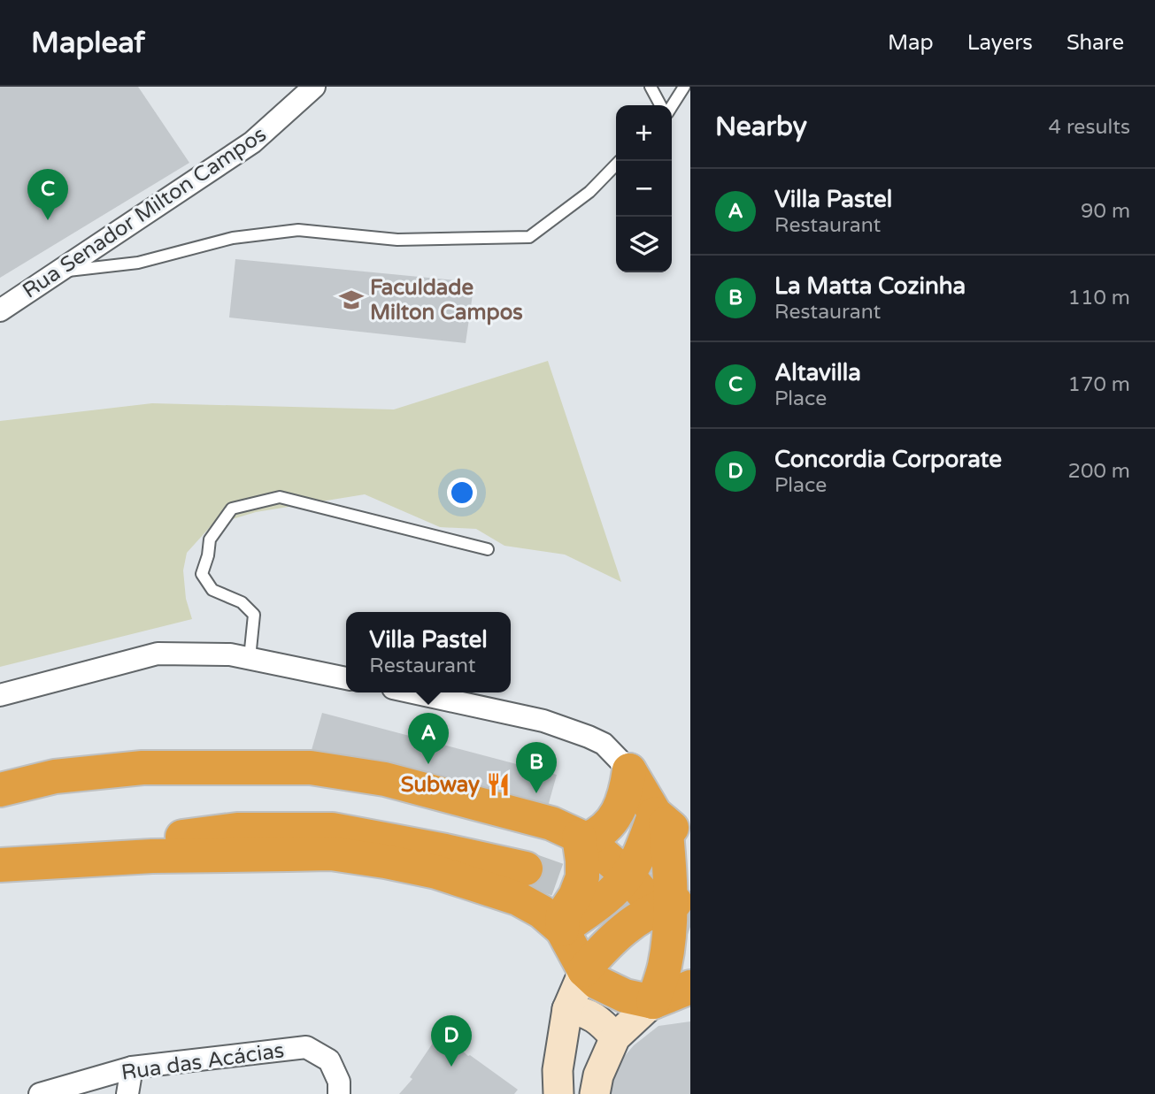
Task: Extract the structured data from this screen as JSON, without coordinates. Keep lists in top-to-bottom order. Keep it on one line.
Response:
{"streets":{"street":["Rua Senador Milton Campos","Rua das Acácias"]},"places":{"school or university":["Faculdade Milton Campos"],"restaurant":["Subway"]},"page":{"header":"Mapleaf","nav":["Map","Layers","Share"],"heading":["Nearby","4 results"],"map_buttons":["+","−"],"list":[{"mark":"A","name":"Villa Pastel","note":"Restaurant","value":"90 m"},{"mark":"B","name":"La Matta Cozinha","note":"Restaurant","value":"110 m"},{"mark":"C","name":"Altavilla","note":"Place","value":"170 m"},{"mark":"D","name":"Concordia Corporate","note":"Place","value":"200 m"}],"pins":["C","A","B","D"],"popup":["Villa Pastel","Restaurant"]}}
